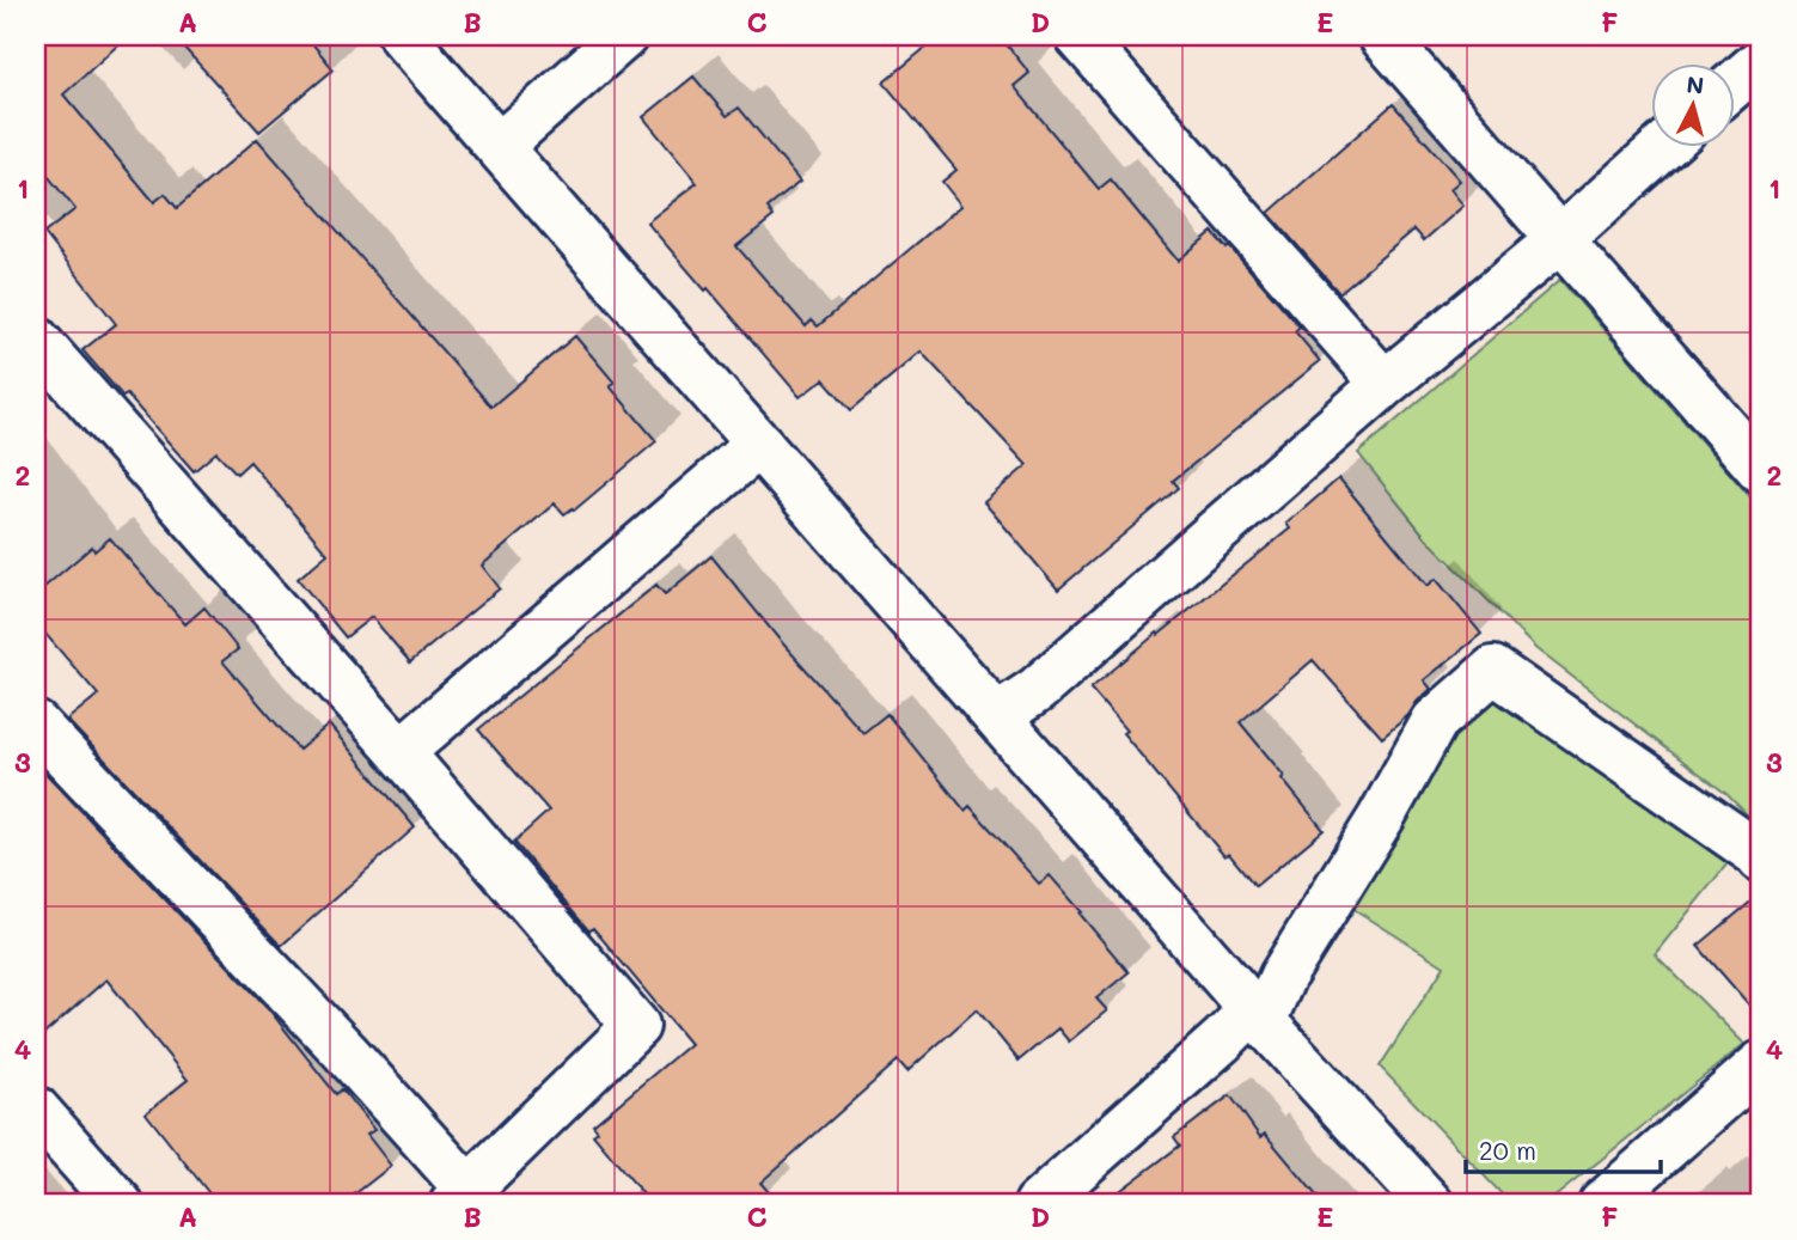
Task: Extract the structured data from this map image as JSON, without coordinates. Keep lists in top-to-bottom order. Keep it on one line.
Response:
{"scale_bar":"20 m","north":"top","grid":{"columns":["A","B","C","D","E","F"],"rows":["1","2","3","4"]}}
